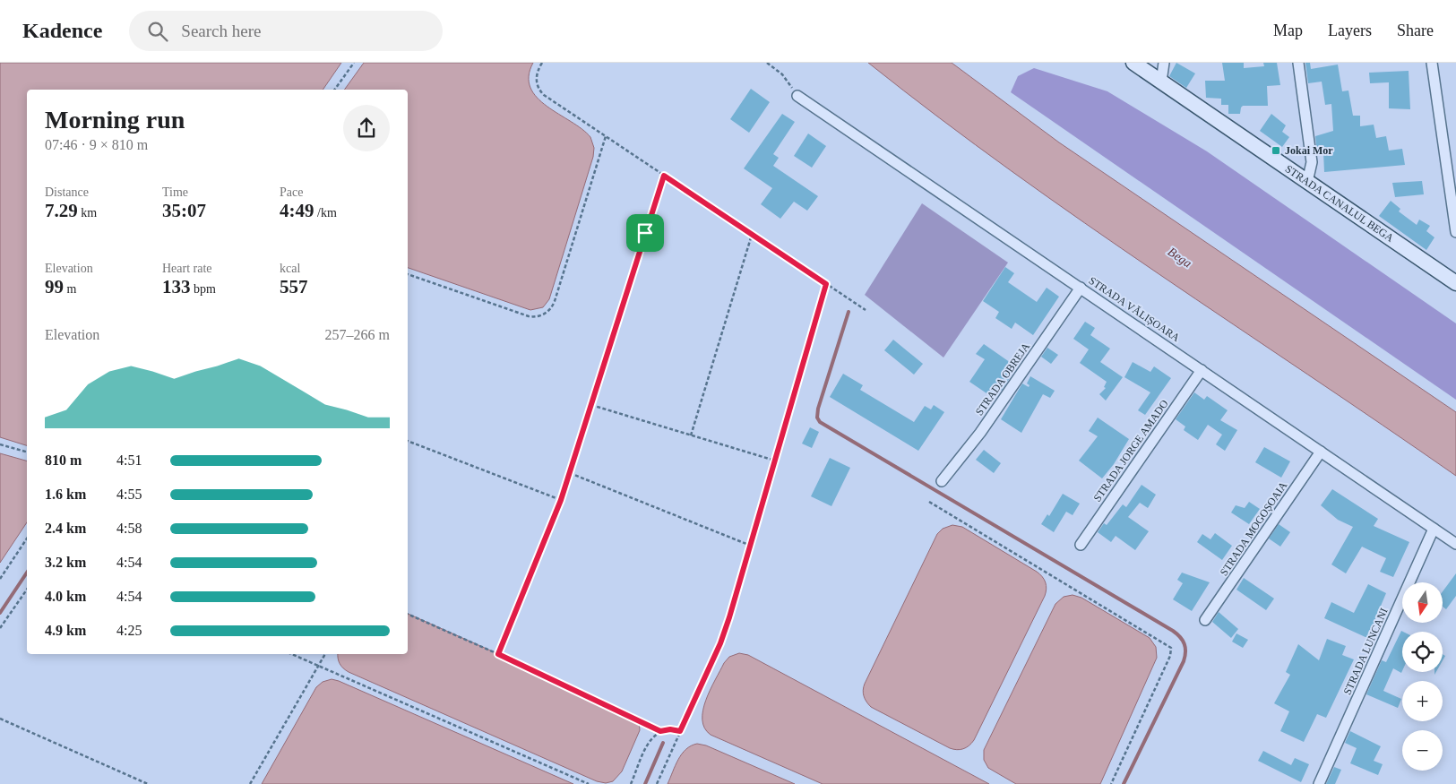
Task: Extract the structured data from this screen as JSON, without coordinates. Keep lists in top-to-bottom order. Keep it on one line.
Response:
{"streets":{"street":["STRADA CANALUL BEGA","STRADA VĂLIȘOARA","STRADA OBREJA","STRADA JORGE AMADO","STRADA MOGOȘOAIA","STRADA LUNCANI"]},"crossings":[["STRADA VĂLIȘOARA","STRADA OBREJA"],["STRADA VĂLIȘOARA","STRADA JORGE AMADO"],["STRADA VĂLIȘOARA","STRADA MOGOȘOAIA"],["STRADA VĂLIȘOARA","STRADA LUNCANI"]],"water":["Bega"],"places":{"transit":["Jokai Mor"]},"north":"bottom","page":{"header":"Kadence","search":"Search here","nav":["Map","Layers","Share"],"heading":["Morning run","07:46 · 9 × 810 m"],"stats":[["Distance","7.29 km"],["Time","35:07"],["Pace","4:49 /km"],["Elevation","99 m"],["Heart rate","133 bpm"],["kcal","557"]],"chart":["Elevation","257–266 m"],"list":[{"name":"810 m","note":"4:51"},{"name":"1.6 km","note":"4:55"},{"name":"2.4 km","note":"4:58"},{"name":"3.2 km","note":"4:54"},{"name":"4.0 km","note":"4:54"},{"name":"4.9 km","note":"4:25"}],"map_buttons":["+","−"]}}
